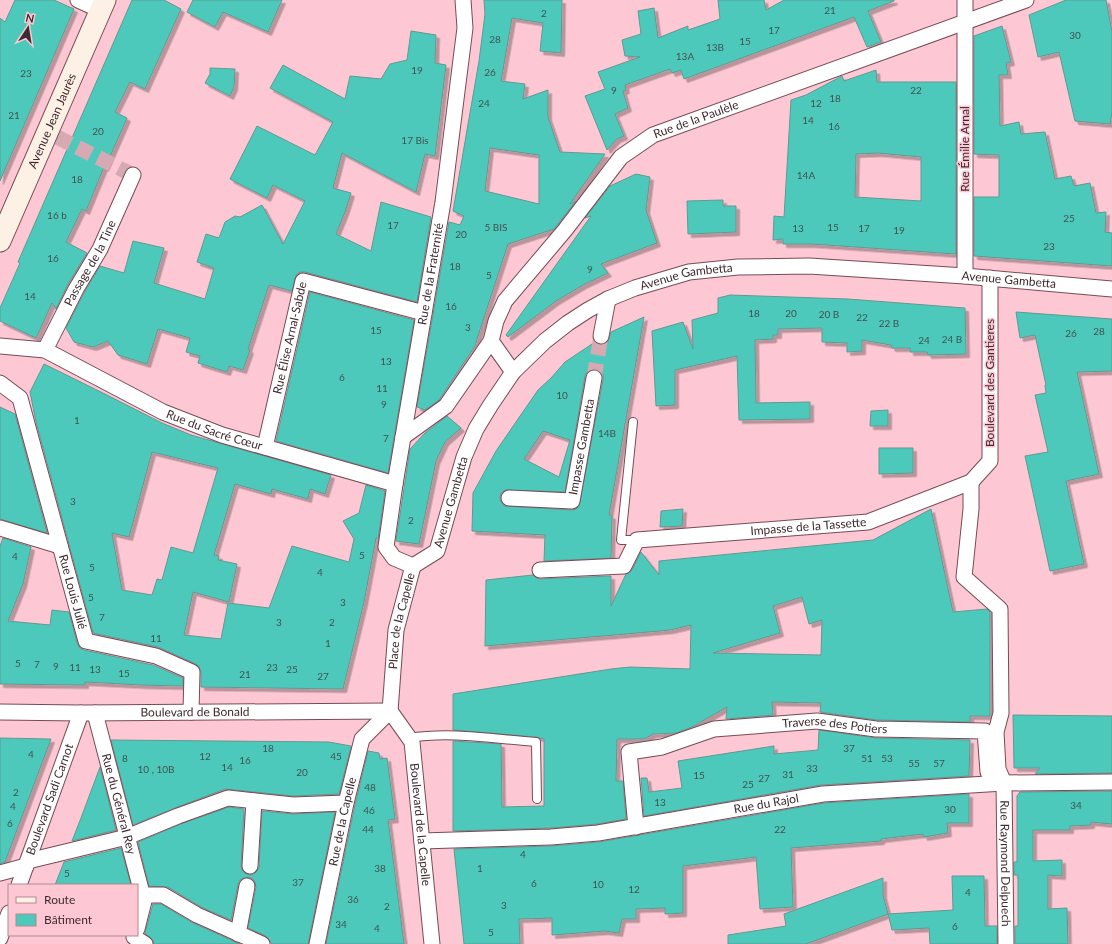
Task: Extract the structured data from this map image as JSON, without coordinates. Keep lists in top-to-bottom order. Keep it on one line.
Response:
{"streets":{"main road":["Avenue Jean Jaurès"],"street":["Rue de la Paulèle","Rue Émilie Arnal","Passage de la Tine","Rue de la Fraternité","Avenue Gambetta","Rue Élise Arnal-Sabde","Boulevard des Gantieres","Rue du Sacré Cœur","Impasse Gambetta","Impasse de la Tassette","Rue Louis Julié","Place de la Capelle","Boulevard de Bonald","Traverse des Potiers","Boulevard Sadi Carnot","Rue du Général Rey","Rue du Rajol","Rue de la Capelle","Boulevard de la Capelle","Rue Raymond Delpuech"]},"crossings":[["Rue de la Paulèle","Rue Émilie Arnal"],["Rue Émilie Arnal","Avenue Gambetta"],["Passage de la Tine","Rue du Sacré Cœur"],["Rue de la Fraternité","Rue Élise Arnal-Sabde"],["Rue de la Fraternité","Rue du Sacré Cœur"],["Rue de la Fraternité","Place de la Capelle"],["Avenue Gambetta","Boulevard des Gantieres"],["Avenue Gambetta","Place de la Capelle"],["Rue Élise Arnal-Sabde","Rue du Sacré Cœur"],["Boulevard des Gantieres","Impasse de la Tassette"],["Boulevard des Gantieres","Rue Raymond Delpuech"],["Impasse de la Tassette","Rue Raymond Delpuech"],["Rue Louis Julié","Boulevard de Bonald"],["Place de la Capelle","Boulevard de Bonald"],["Place de la Capelle","Rue de la Capelle"],["Place de la Capelle","Boulevard de la Capelle"],["Boulevard de Bonald","Boulevard Sadi Carnot"],["Boulevard de Bonald","Rue du Général Rey"],["Boulevard de Bonald","Rue de la Capelle"],["Boulevard de Bonald","Boulevard de la Capelle"],["Traverse des Potiers","Rue du Rajol"],["Traverse des Potiers","Rue Raymond Delpuech"],["Boulevard Sadi Carnot","Rue du Général Rey"],["Rue du Rajol","Boulevard de la Capelle"],["Rue du Rajol","Rue Raymond Delpuech"],["Rue de la Capelle","Boulevard de la Capelle"]],"house_numbers":["21","2","17","30","28","15","13B","13A","19","26","23","9","22","18","24","12","21","14","16","20","17 Bis","14A","18","16 b","25","17","5 BIS","15","13","17","19","20","23","16","18","9","5","14","16","18","20","20 B","22","22 B","3","15","28","26","24 B","24","13","6","11","10","9","1","14B","7","3","2","5","4","5","4","5","3","7","3","2","11","1","5","7","9","11","23","13","25","15","21","27","18","37","4","12","45","8","51","53","16","55","57","14","33","10 , 10B","20","31","15","27","25","48","2","13","34","4","30","46","6","44","22","4","38","1","5","37","6","10","12","4","36","3","2","34","6","4","5"],"legend":["Route","Bâtiment"],"north":"top"}
